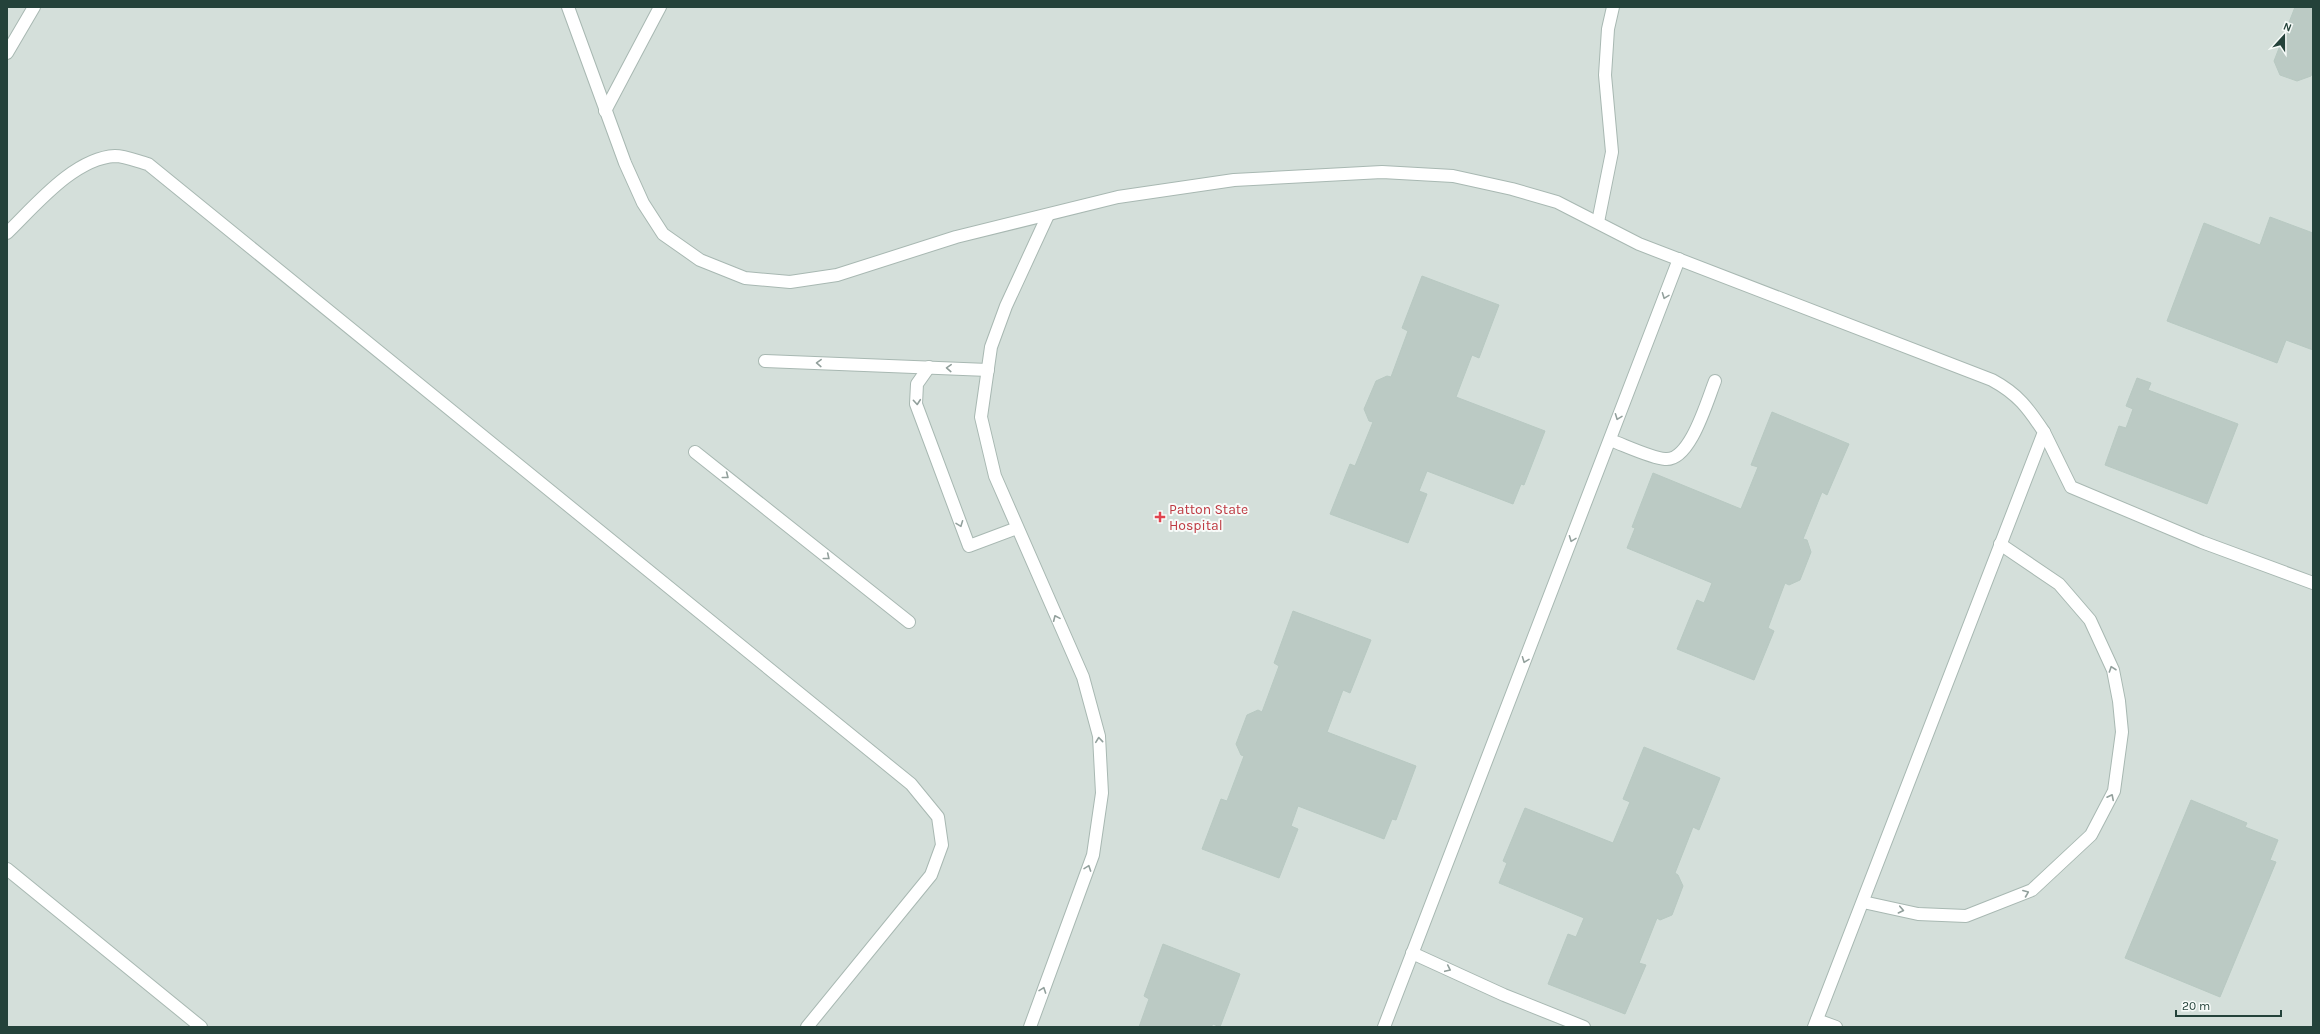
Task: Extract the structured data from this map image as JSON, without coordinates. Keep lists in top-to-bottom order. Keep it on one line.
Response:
{"places":{"health":["Patton State Hospital"]},"scale_bar":"20 m","north":"top"}
